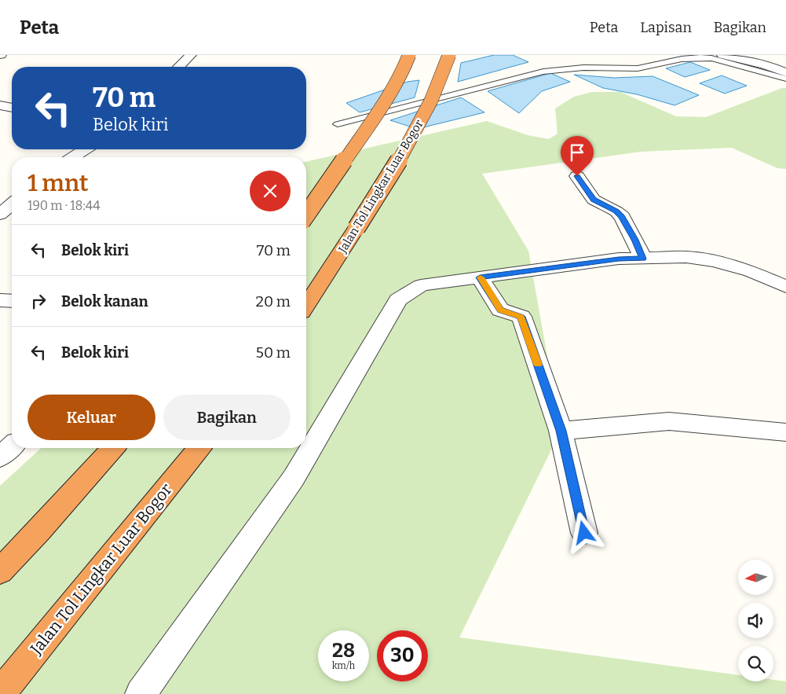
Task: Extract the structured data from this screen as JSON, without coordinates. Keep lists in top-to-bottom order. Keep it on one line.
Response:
{"streets":{"highway":["Jalan Tol Lingkar Luar Bogor"]},"north":"left","page":{"header":"Peta","nav":["Peta","Lapisan","Bagikan"],"turn":["70 m","Belok kiri"],"heading":["1 mnt","190 m · 18:44"],"list":[{"name":"Belok kiri","value":"70 m"},{"name":"Belok kanan","value":"20 m"},{"name":"Belok kiri","value":"50 m"}],"buttons":["Keluar","Bagikan"],"speed":"28 km/h","limit":"30"}}
